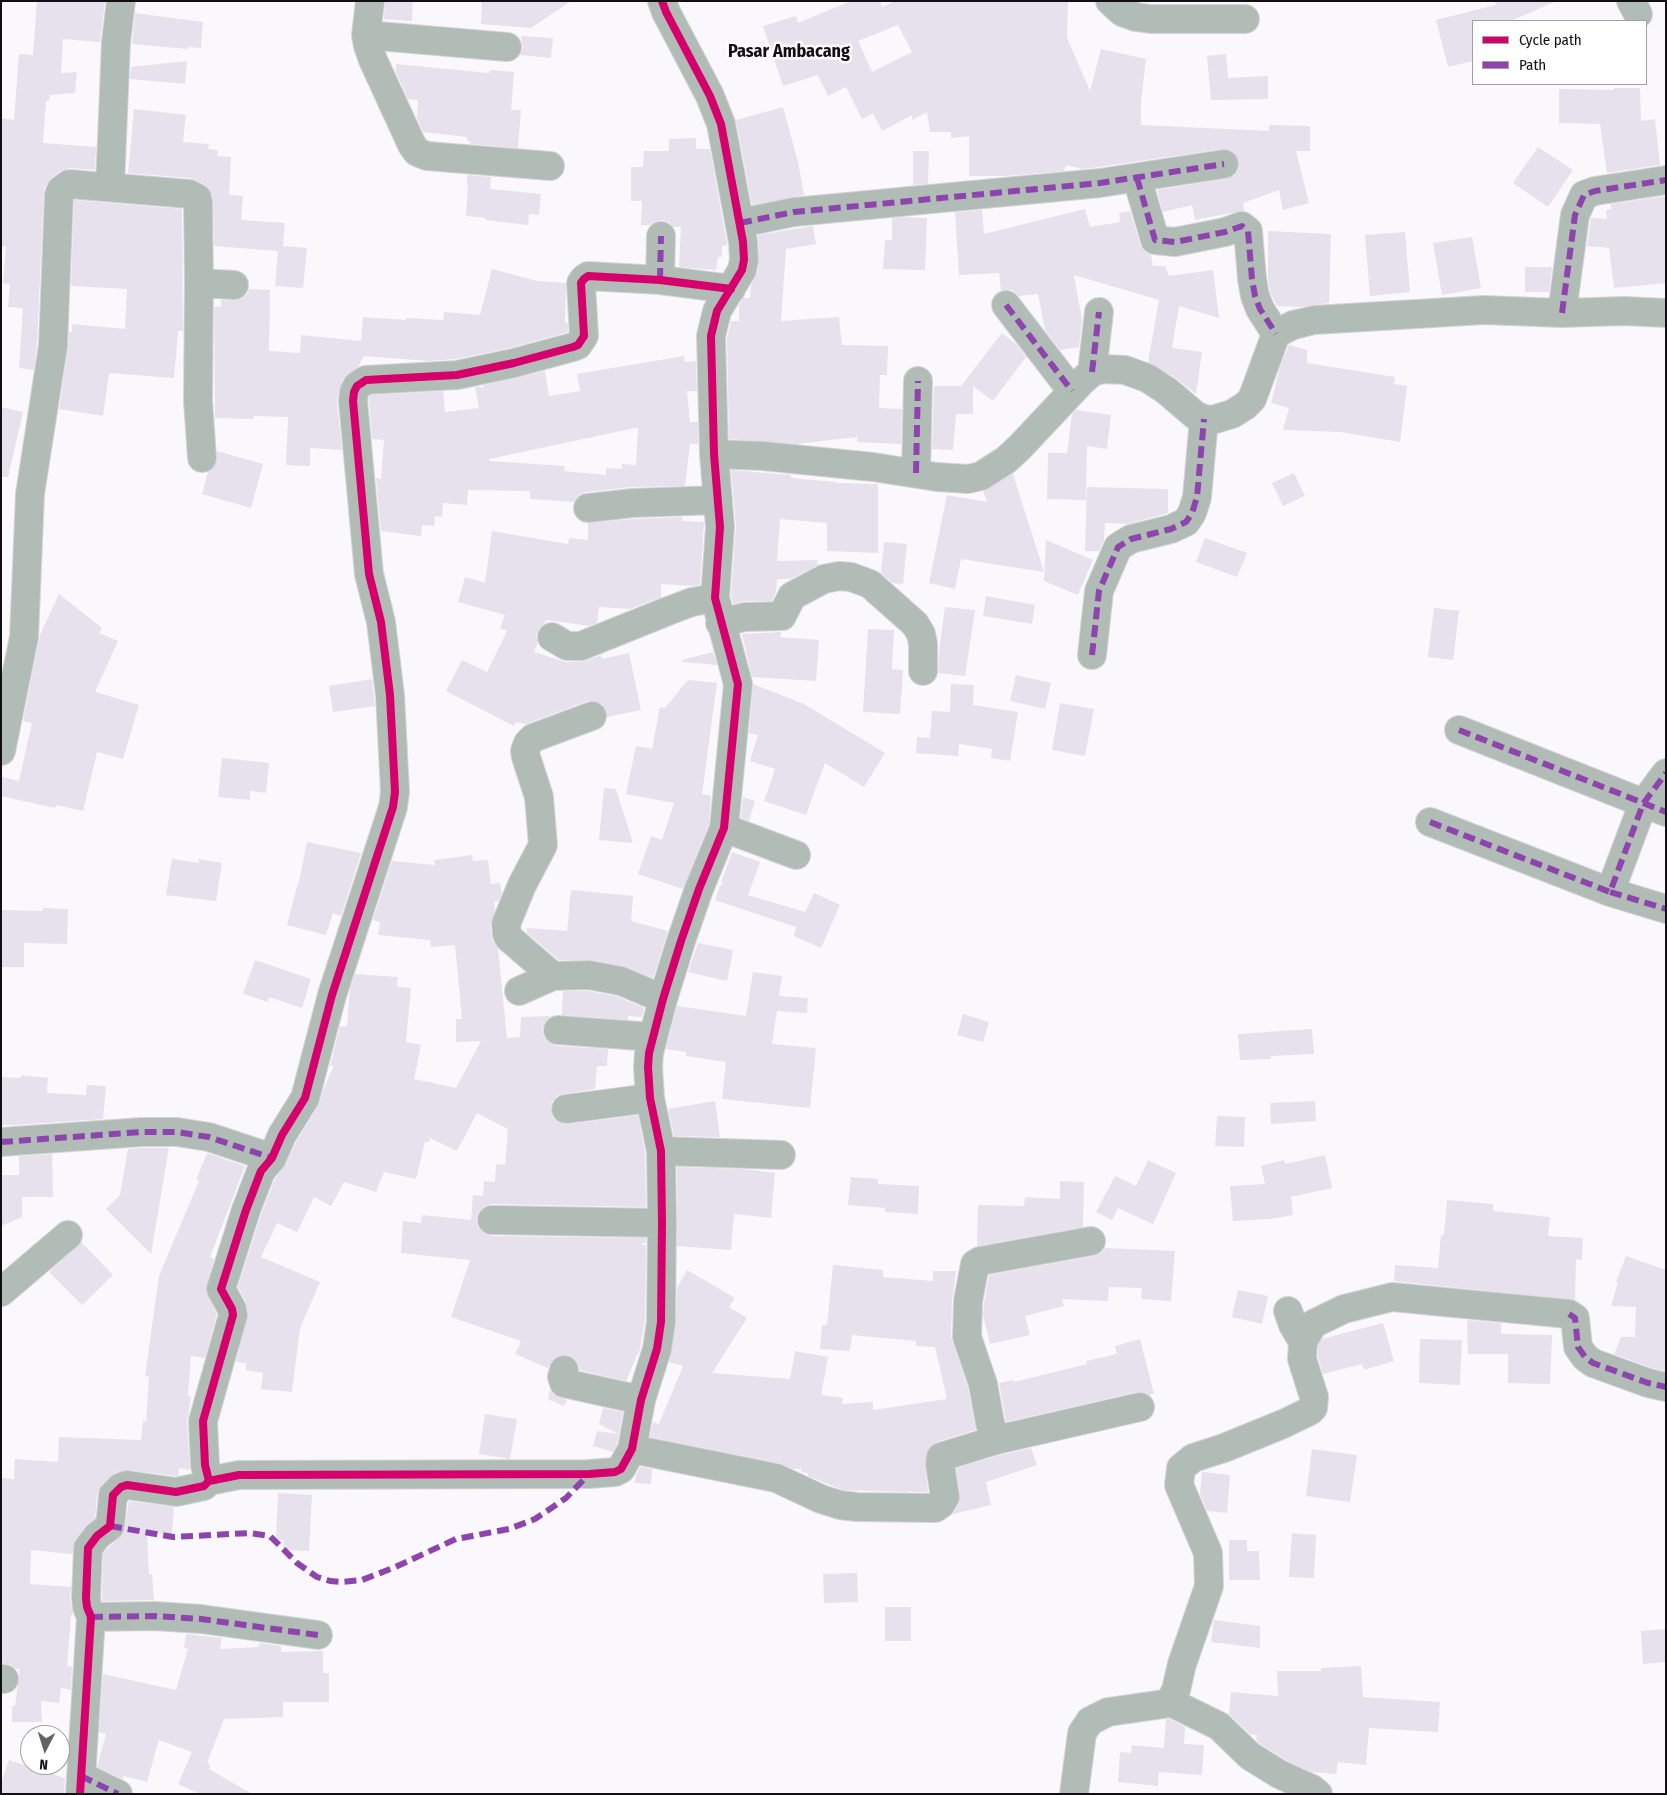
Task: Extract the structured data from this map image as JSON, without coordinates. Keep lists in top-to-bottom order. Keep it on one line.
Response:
{"districts":["Pasar Ambacang"],"legend":["Cycle path","Path"],"north":"bottom"}
